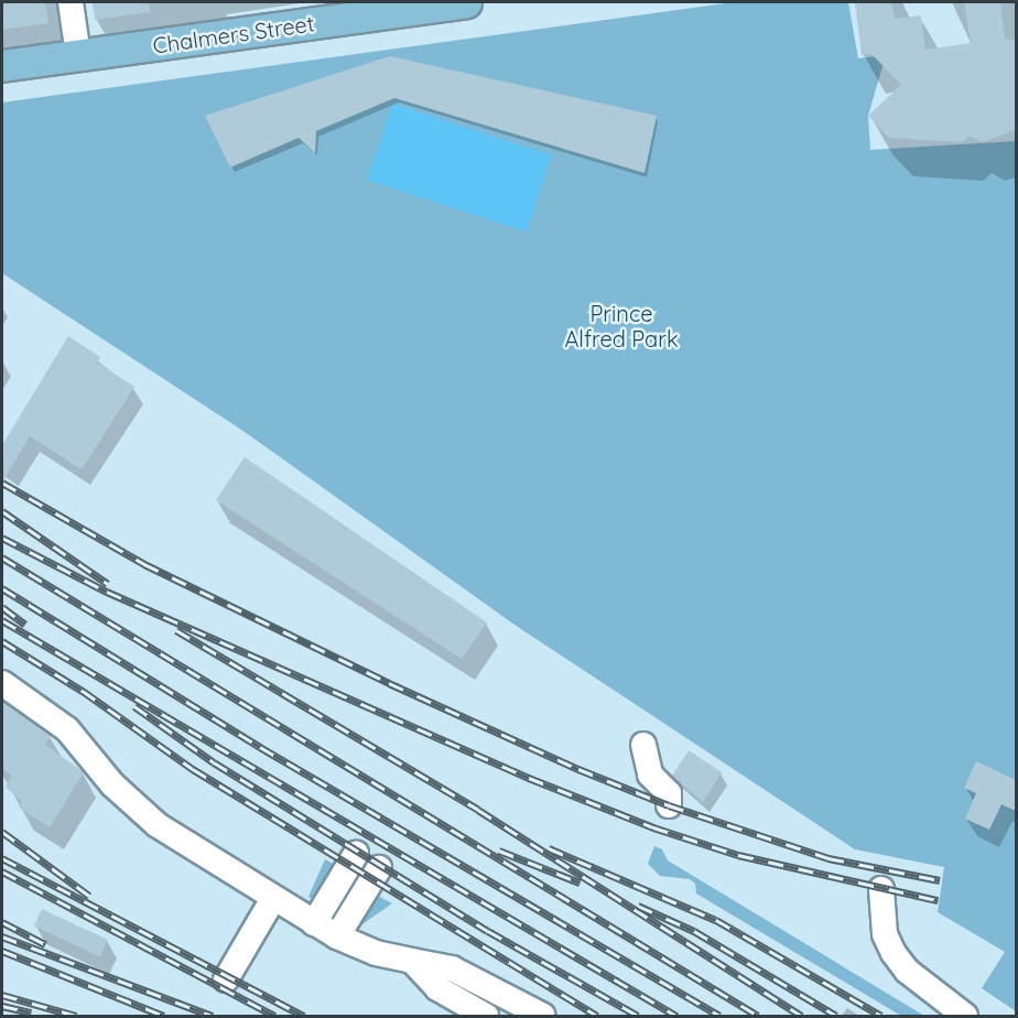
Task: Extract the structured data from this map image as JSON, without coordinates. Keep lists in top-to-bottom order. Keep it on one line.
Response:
{"streets":{"main road":["Chalmers Street"]},"parks":["Prince Alfred Park"]}
